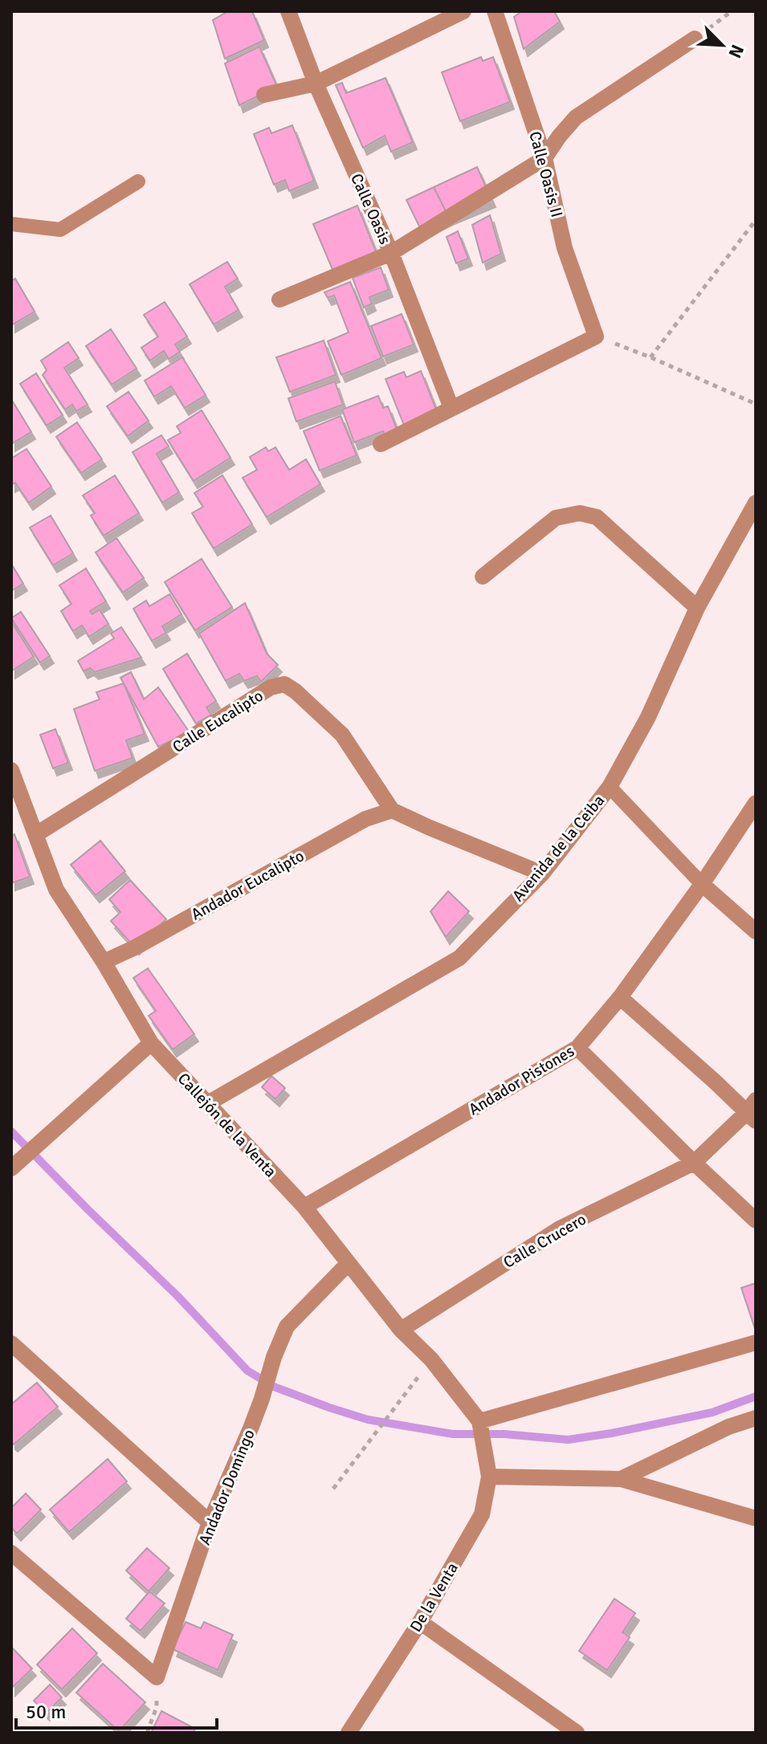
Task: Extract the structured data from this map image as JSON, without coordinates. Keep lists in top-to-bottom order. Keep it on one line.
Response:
{"streets":{"street":["Calle Oasis II","Calle Oasis","Calle Eucalipto","Avenida de la Ceiba","Andador Eucalipto","Andador Pistones","Callejón de la Venta","Calle Crucero","Andador Domingo","De la Venta"]},"crossings":[["Calle Eucalipto","Andador Eucalipto"],["Calle Eucalipto","Callejón de la Venta"],["Avenida de la Ceiba","Callejón de la Venta"],["Andador Eucalipto","Callejón de la Venta"],["Andador Pistones","Callejón de la Venta"],["Callejón de la Venta","Calle Crucero"],["Callejón de la Venta","Andador Domingo"],["Callejón de la Venta","De la Venta"]],"scale_bar":"50 m","north":"bottom right"}
